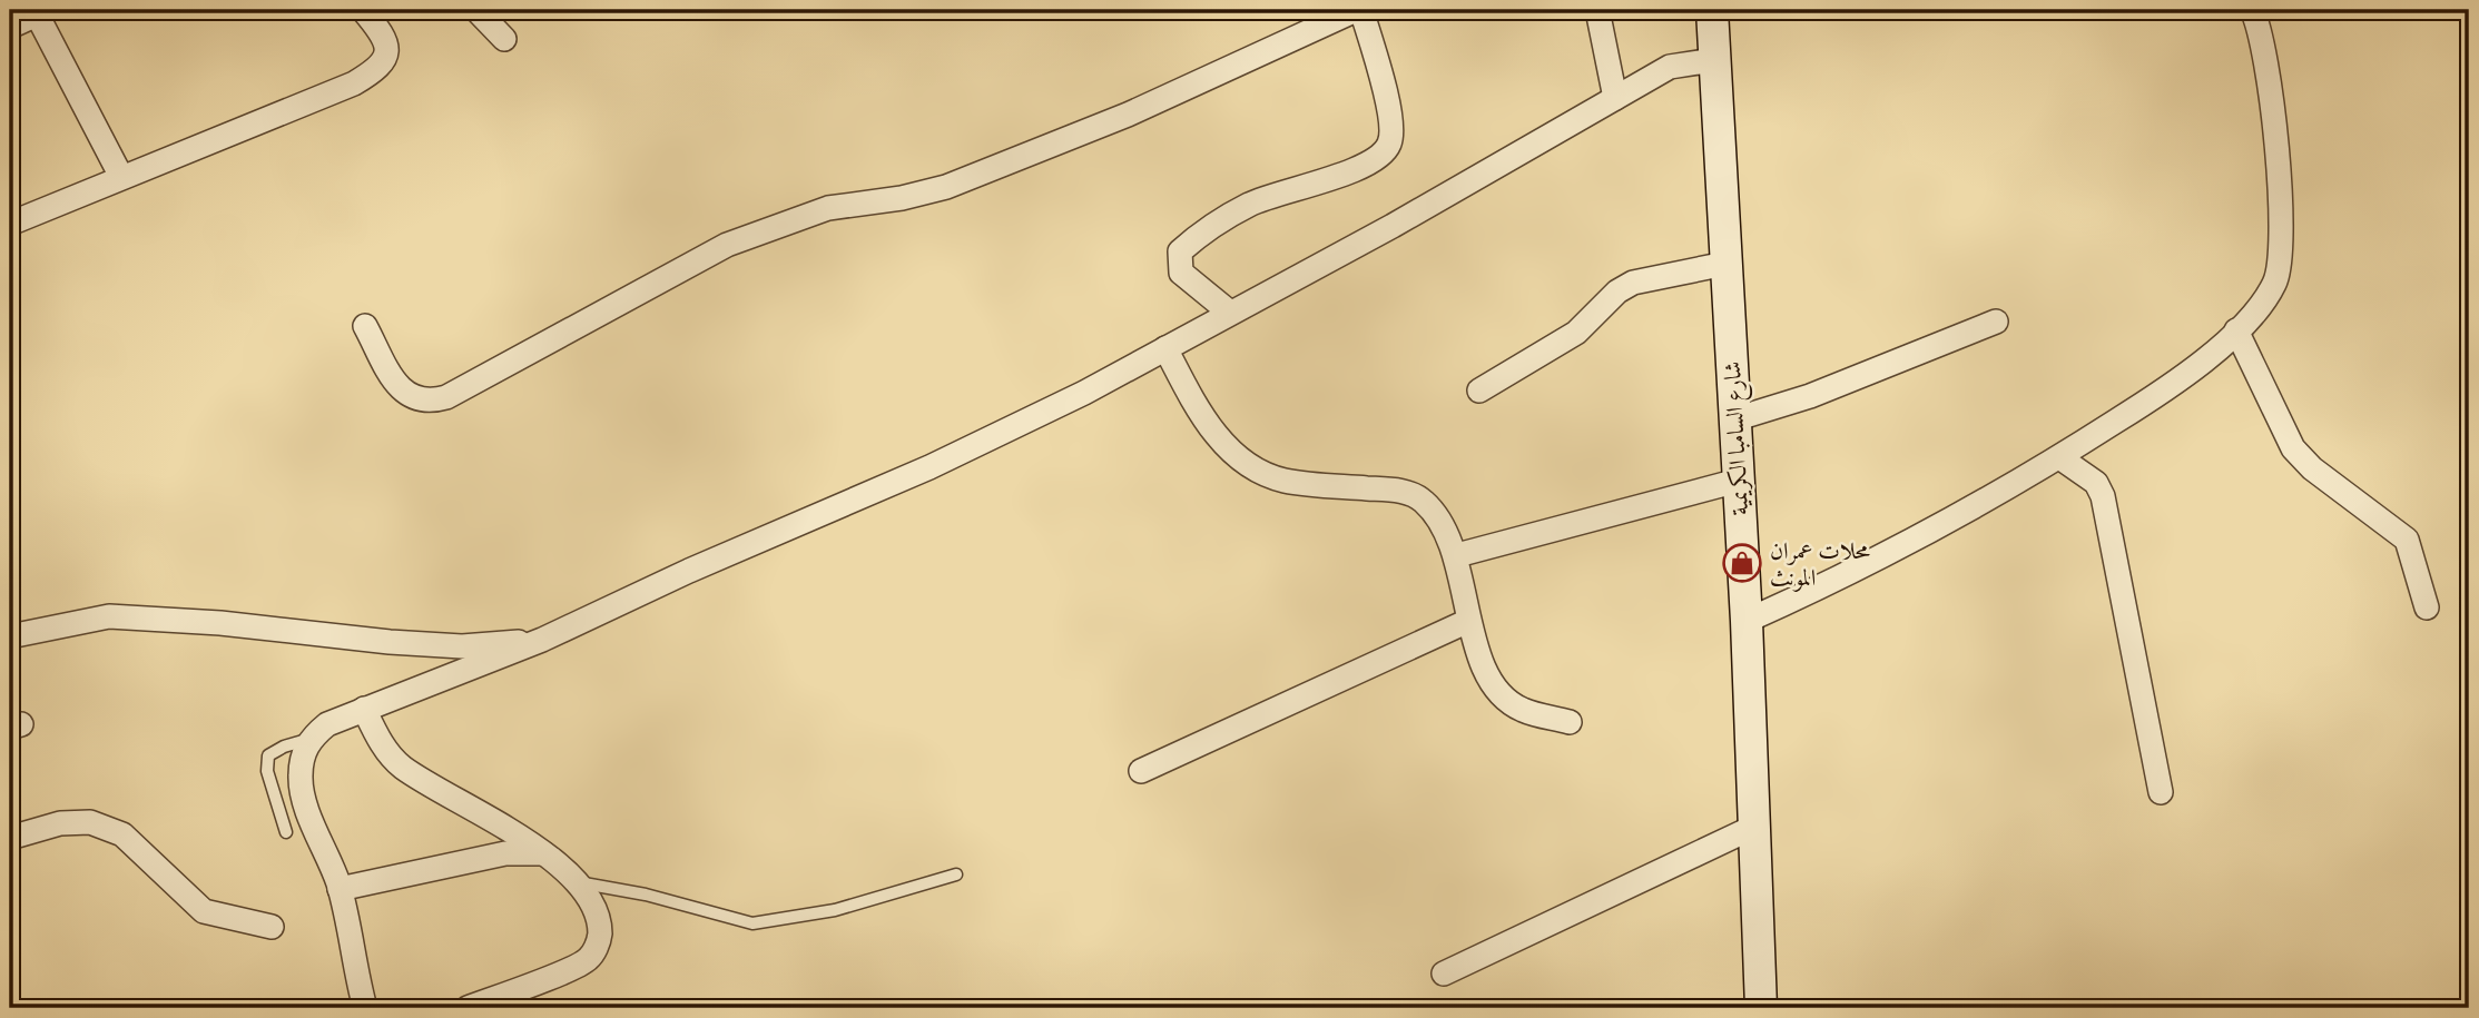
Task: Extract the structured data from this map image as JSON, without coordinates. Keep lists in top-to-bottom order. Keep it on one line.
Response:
{"streets":{"main road":["شارع السامبا الكريمية"]},"places":{"shop":["محلات عمران المونث"]}}
